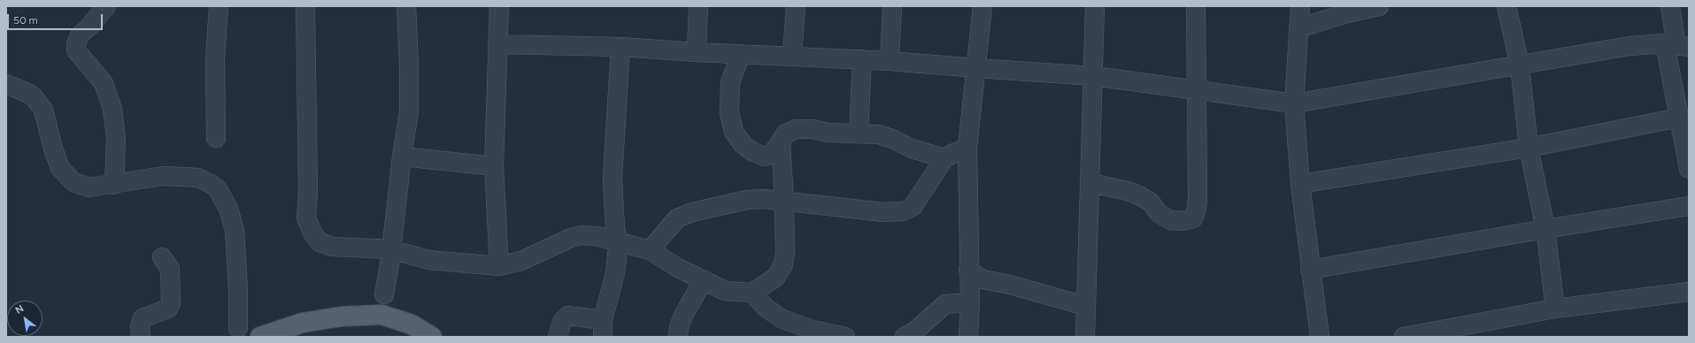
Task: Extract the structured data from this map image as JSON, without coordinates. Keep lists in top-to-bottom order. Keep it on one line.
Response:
{"scale_bar":"50 m","north":"top left"}
